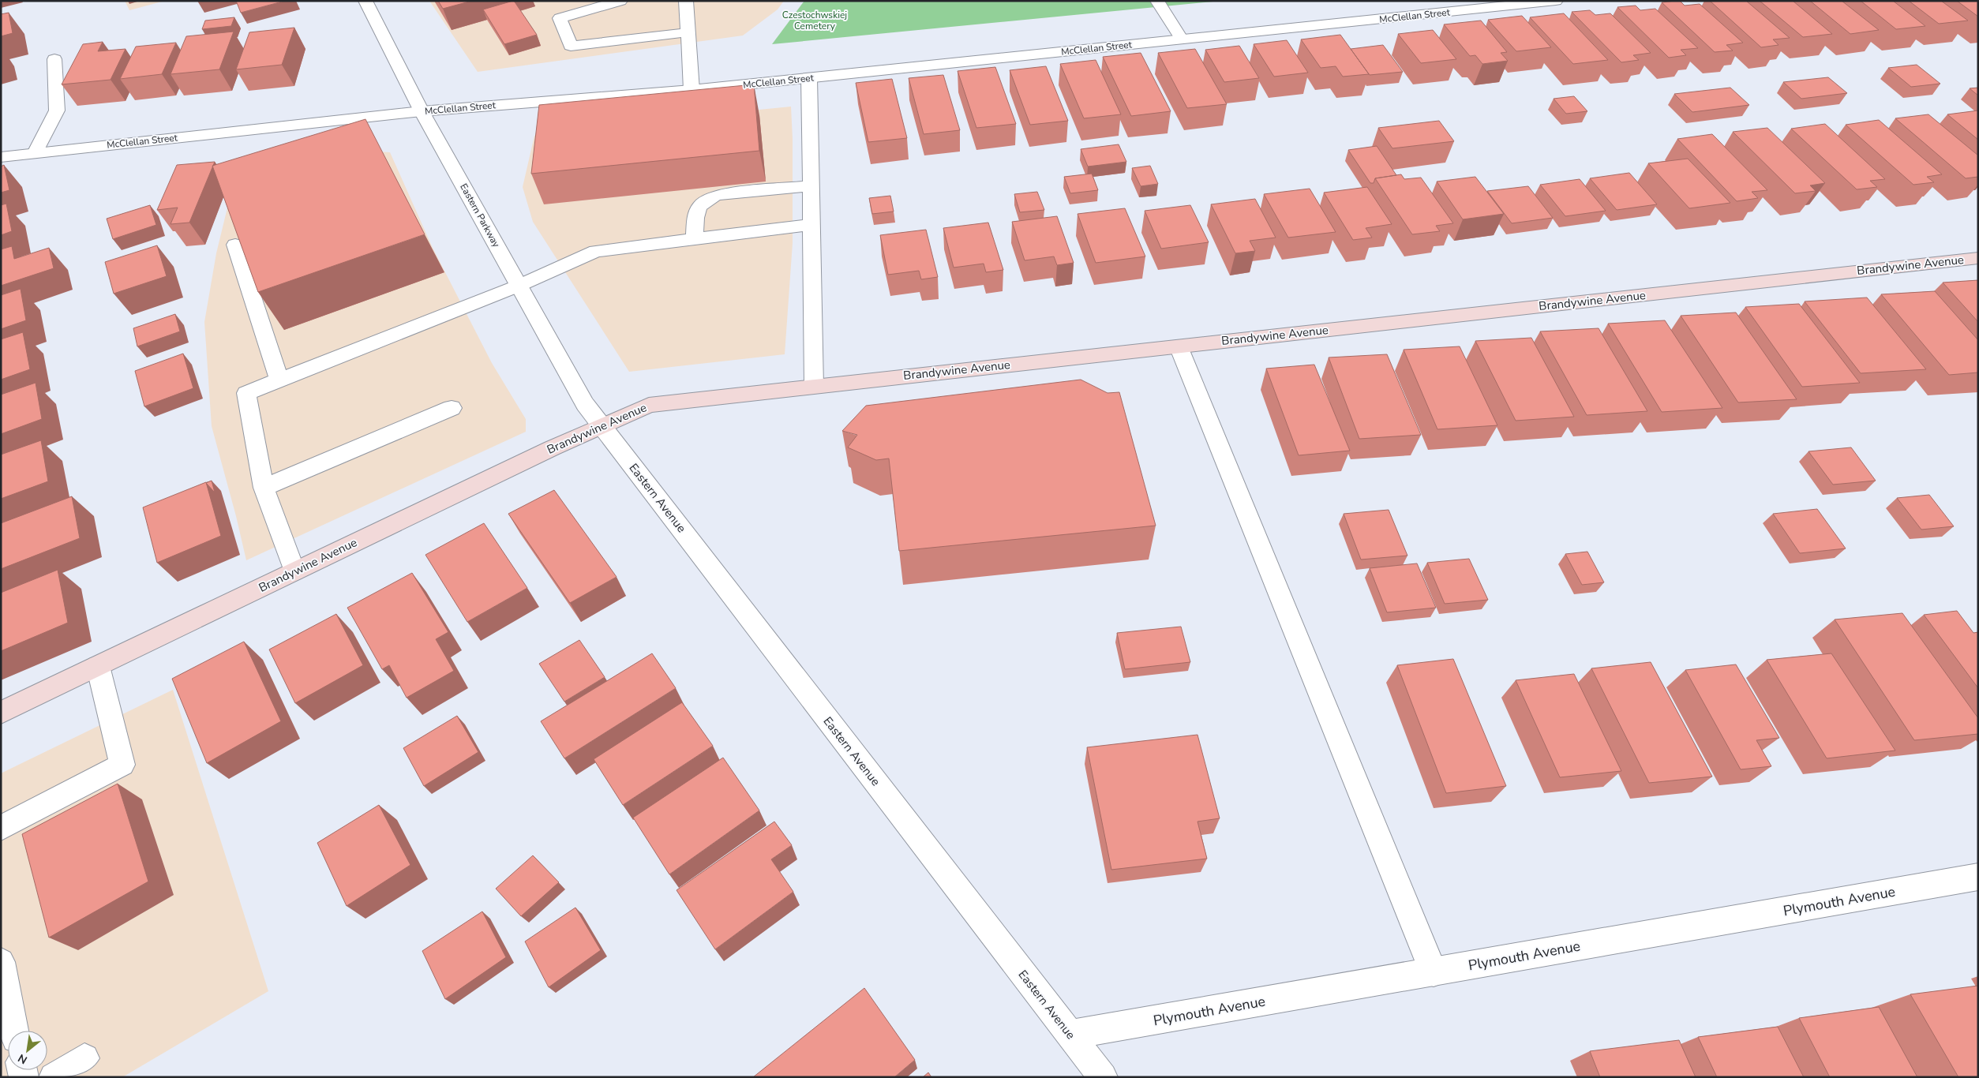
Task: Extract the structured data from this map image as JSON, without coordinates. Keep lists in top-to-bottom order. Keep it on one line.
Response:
{"streets":{"main road":["Brandywine Avenue"],"street":["McClellan Street","Eastern Parkway","Eastern Avenue","Plymouth Avenue"]},"crossings":[["McClellan Street","Eastern Parkway"],["Eastern Parkway","Brandywine Avenue"],["Eastern Parkway","Eastern Avenue"],["Brandywine Avenue","Eastern Avenue"],["Eastern Avenue","Plymouth Avenue"]],"parks":["Czestochwskiej Cemetery"],"north":"bottom left"}
